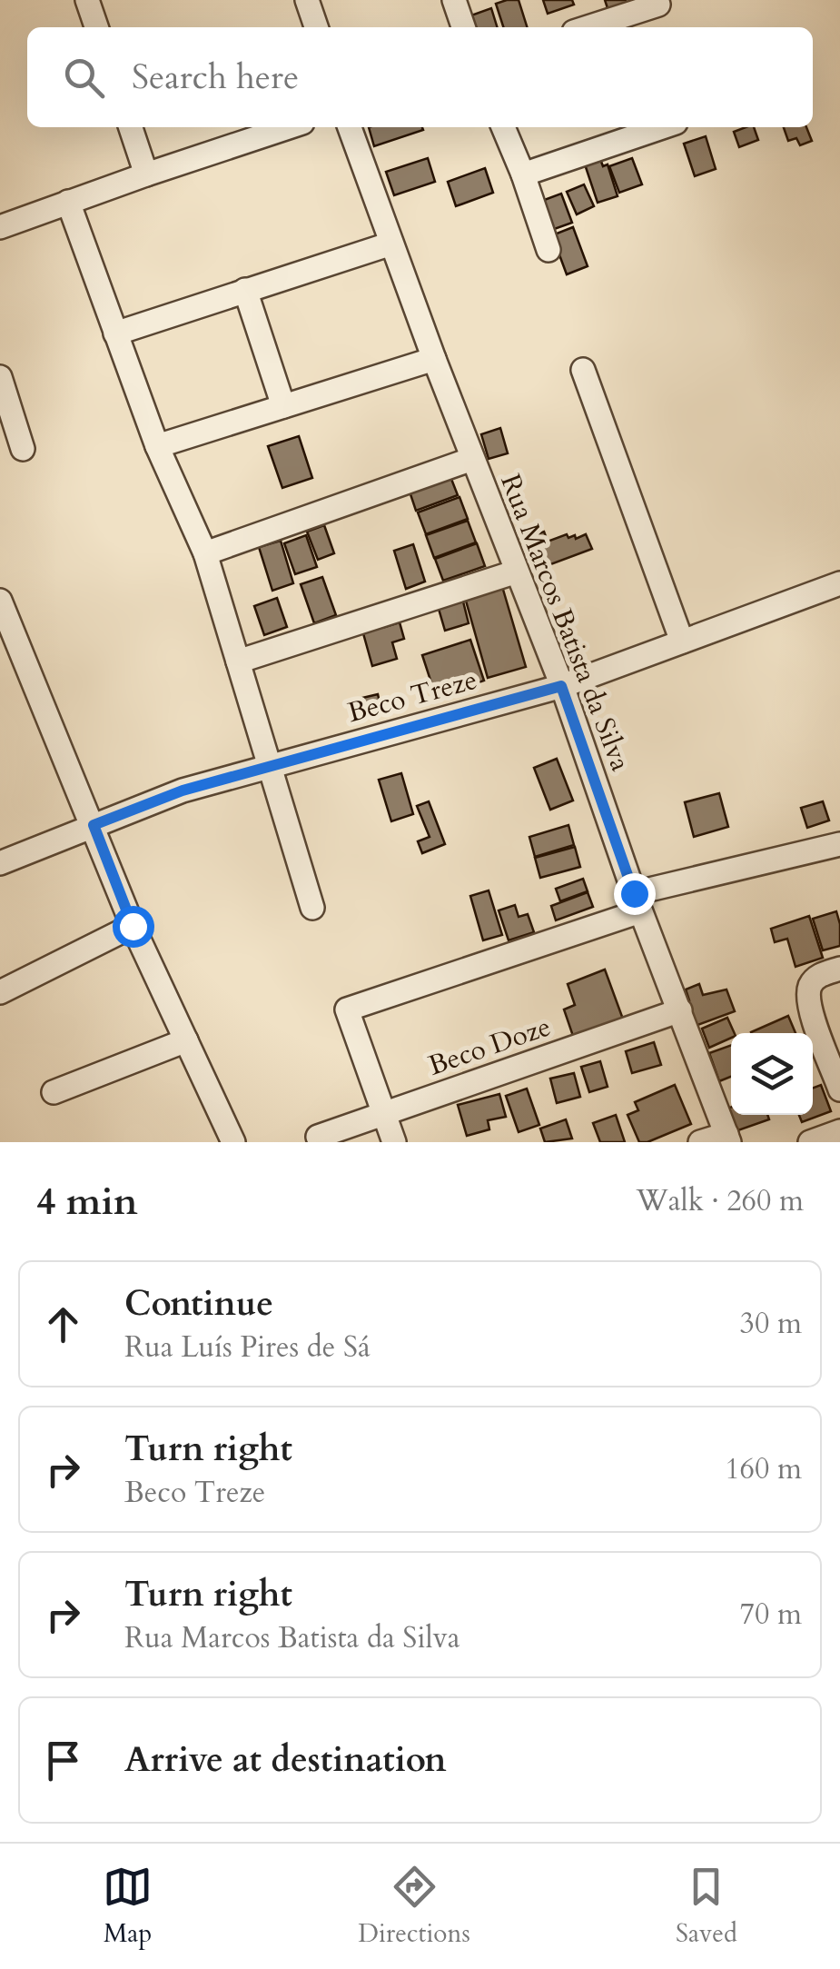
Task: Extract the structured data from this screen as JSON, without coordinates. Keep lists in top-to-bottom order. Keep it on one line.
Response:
{"streets":{"street":["Rua Marcos Batista da Silva","Beco Treze","Beco Doze"]},"crossings":[["Rua Marcos Batista da Silva","Beco Treze"],["Rua Marcos Batista da Silva","Beco Doze"]],"page":{"search":"Search here","heading":["4 min","Walk · 260 m"],"list":[["Continue","Rua Luís Pires de Sá","30 m"],["Turn right","Beco Treze","160 m"],["Turn right","Rua Marcos Batista da Silva","70 m"],"Arrive at destination"],"nav":["Map","Directions","Saved"]}}
